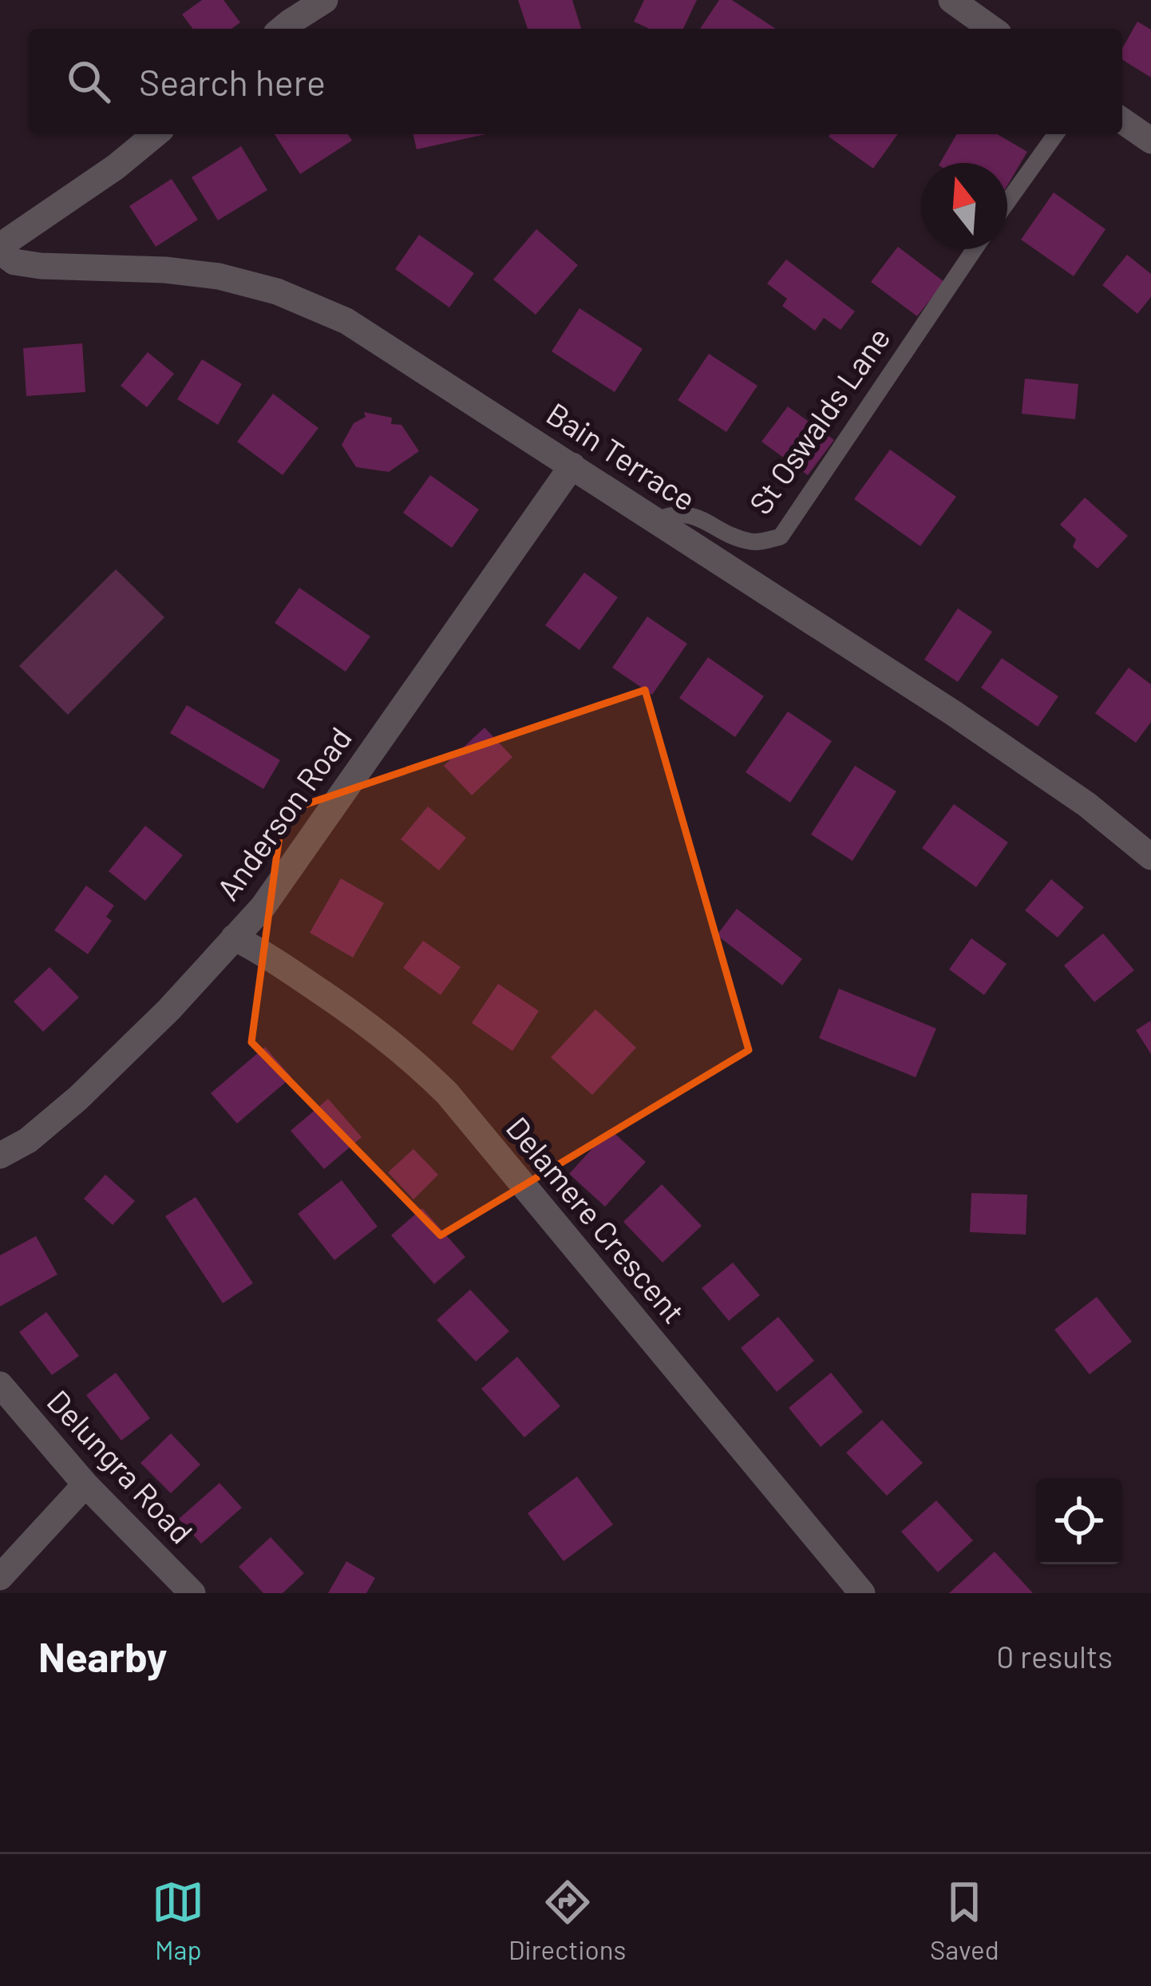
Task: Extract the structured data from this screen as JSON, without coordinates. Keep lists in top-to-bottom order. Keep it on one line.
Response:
{"streets":{"street":["Bain Terrace","Anderson Road","Delamere Crescent","Delungra Road"],"lane":["St Oswalds Lane"]},"crossings":[["St Oswalds Lane","Bain Terrace"],["Bain Terrace","Anderson Road"],["Anderson Road","Delamere Crescent"]],"north":"top","page":{"search":"Search here","heading":["Nearby","0 results"],"nav":["Map","Directions","Saved"]}}
